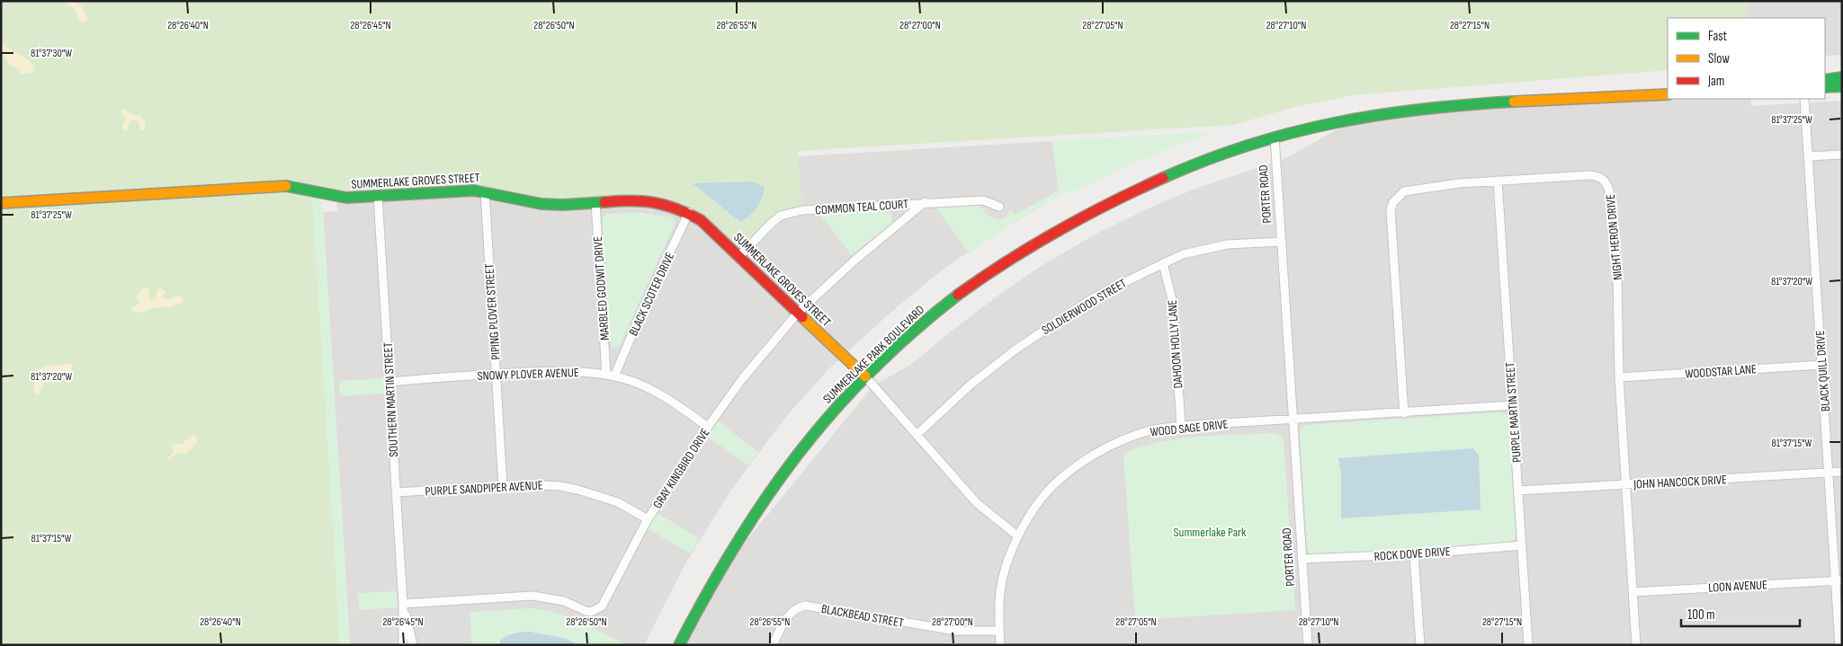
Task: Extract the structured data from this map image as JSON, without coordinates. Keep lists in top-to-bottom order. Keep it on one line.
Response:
{"streets":{"main road":["SUMMERLAKE GROVES STREET","SUMMERLAKE PARK BOULEVARD"],"street":["PORTER ROAD","COMMON TEAL COURT","NIGHT HERON DRIVE","MARBLED GODWIT DRIVE","BLACK SCOTER DRIVE","SOLDIERWOOD STREET","PIPING PLOVER STREET","DAHOON HOLLY LANE","WOODSTAR LANE","BLACK QUILL DRIVE","SNOWY PLOVER AVENUE","SOUTHERN MARTIN STREET","PURPLE MARTIN STREET","WOOD SAGE DRIVE","GRAY KINGBIRD DRIVE","JOHN HANCOCK DRIVE","PURPLE SANDPIPER AVENUE","ROCK DOVE DRIVE","LOON AVENUE","BLACKBEAD STREET"]},"crossings":[["SUMMERLAKE GROVES STREET","COMMON TEAL COURT"],["SUMMERLAKE GROVES STREET","MARBLED GODWIT DRIVE"],["SUMMERLAKE GROVES STREET","BLACK SCOTER DRIVE"],["SUMMERLAKE GROVES STREET","SOLDIERWOOD STREET"],["SUMMERLAKE GROVES STREET","PIPING PLOVER STREET"],["SUMMERLAKE GROVES STREET","SUMMERLAKE PARK BOULEVARD"],["SUMMERLAKE GROVES STREET","SOUTHERN MARTIN STREET"],["SUMMERLAKE GROVES STREET","WOOD SAGE DRIVE"],["SUMMERLAKE GROVES STREET","GRAY KINGBIRD DRIVE"],["PORTER ROAD","SOLDIERWOOD STREET"],["PORTER ROAD","SUMMERLAKE PARK BOULEVARD"],["PORTER ROAD","WOOD SAGE DRIVE"],["PORTER ROAD","ROCK DOVE DRIVE"],["COMMON TEAL COURT","GRAY KINGBIRD DRIVE"],["NIGHT HERON DRIVE","WOODSTAR LANE"],["NIGHT HERON DRIVE","PURPLE MARTIN STREET"],["NIGHT HERON DRIVE","WOOD SAGE DRIVE"],["NIGHT HERON DRIVE","JOHN HANCOCK DRIVE"],["NIGHT HERON DRIVE","LOON AVENUE"],["MARBLED GODWIT DRIVE","BLACK SCOTER DRIVE"],["MARBLED GODWIT DRIVE","SNOWY PLOVER AVENUE"],["BLACK SCOTER DRIVE","SNOWY PLOVER AVENUE"],["SOLDIERWOOD STREET","DAHOON HOLLY LANE"],["PIPING PLOVER STREET","SNOWY PLOVER AVENUE"],["PIPING PLOVER STREET","PURPLE SANDPIPER AVENUE"],["DAHOON HOLLY LANE","WOOD SAGE DRIVE"],["WOODSTAR LANE","BLACK QUILL DRIVE"],["BLACK QUILL DRIVE","JOHN HANCOCK DRIVE"],["BLACK QUILL DRIVE","LOON AVENUE"],["SNOWY PLOVER AVENUE","SOUTHERN MARTIN STREET"],["SNOWY PLOVER AVENUE","GRAY KINGBIRD DRIVE"],["SOUTHERN MARTIN STREET","GRAY KINGBIRD DRIVE"],["SOUTHERN MARTIN STREET","PURPLE SANDPIPER AVENUE"],["PURPLE MARTIN STREET","WOOD SAGE DRIVE"],["PURPLE MARTIN STREET","JOHN HANCOCK DRIVE"],["PURPLE MARTIN STREET","ROCK DOVE DRIVE"],["WOOD SAGE DRIVE","BLACKBEAD STREET"],["GRAY KINGBIRD DRIVE","PURPLE SANDPIPER AVENUE"]],"parks":["Summerlake Park"],"legend":["Fast","Slow","Jam"],"scale_bar":"100 m","coordinates":["28°26'40\"N","28°26'45\"N","28°26'50\"N","28°26'55\"N","28°27'00\"N","28°27'05\"N","28°27'10\"N","28°27'15\"N","81°37'30\"W","81°37'25\"W","81°37'20\"W","81°37'15\"W"]}
